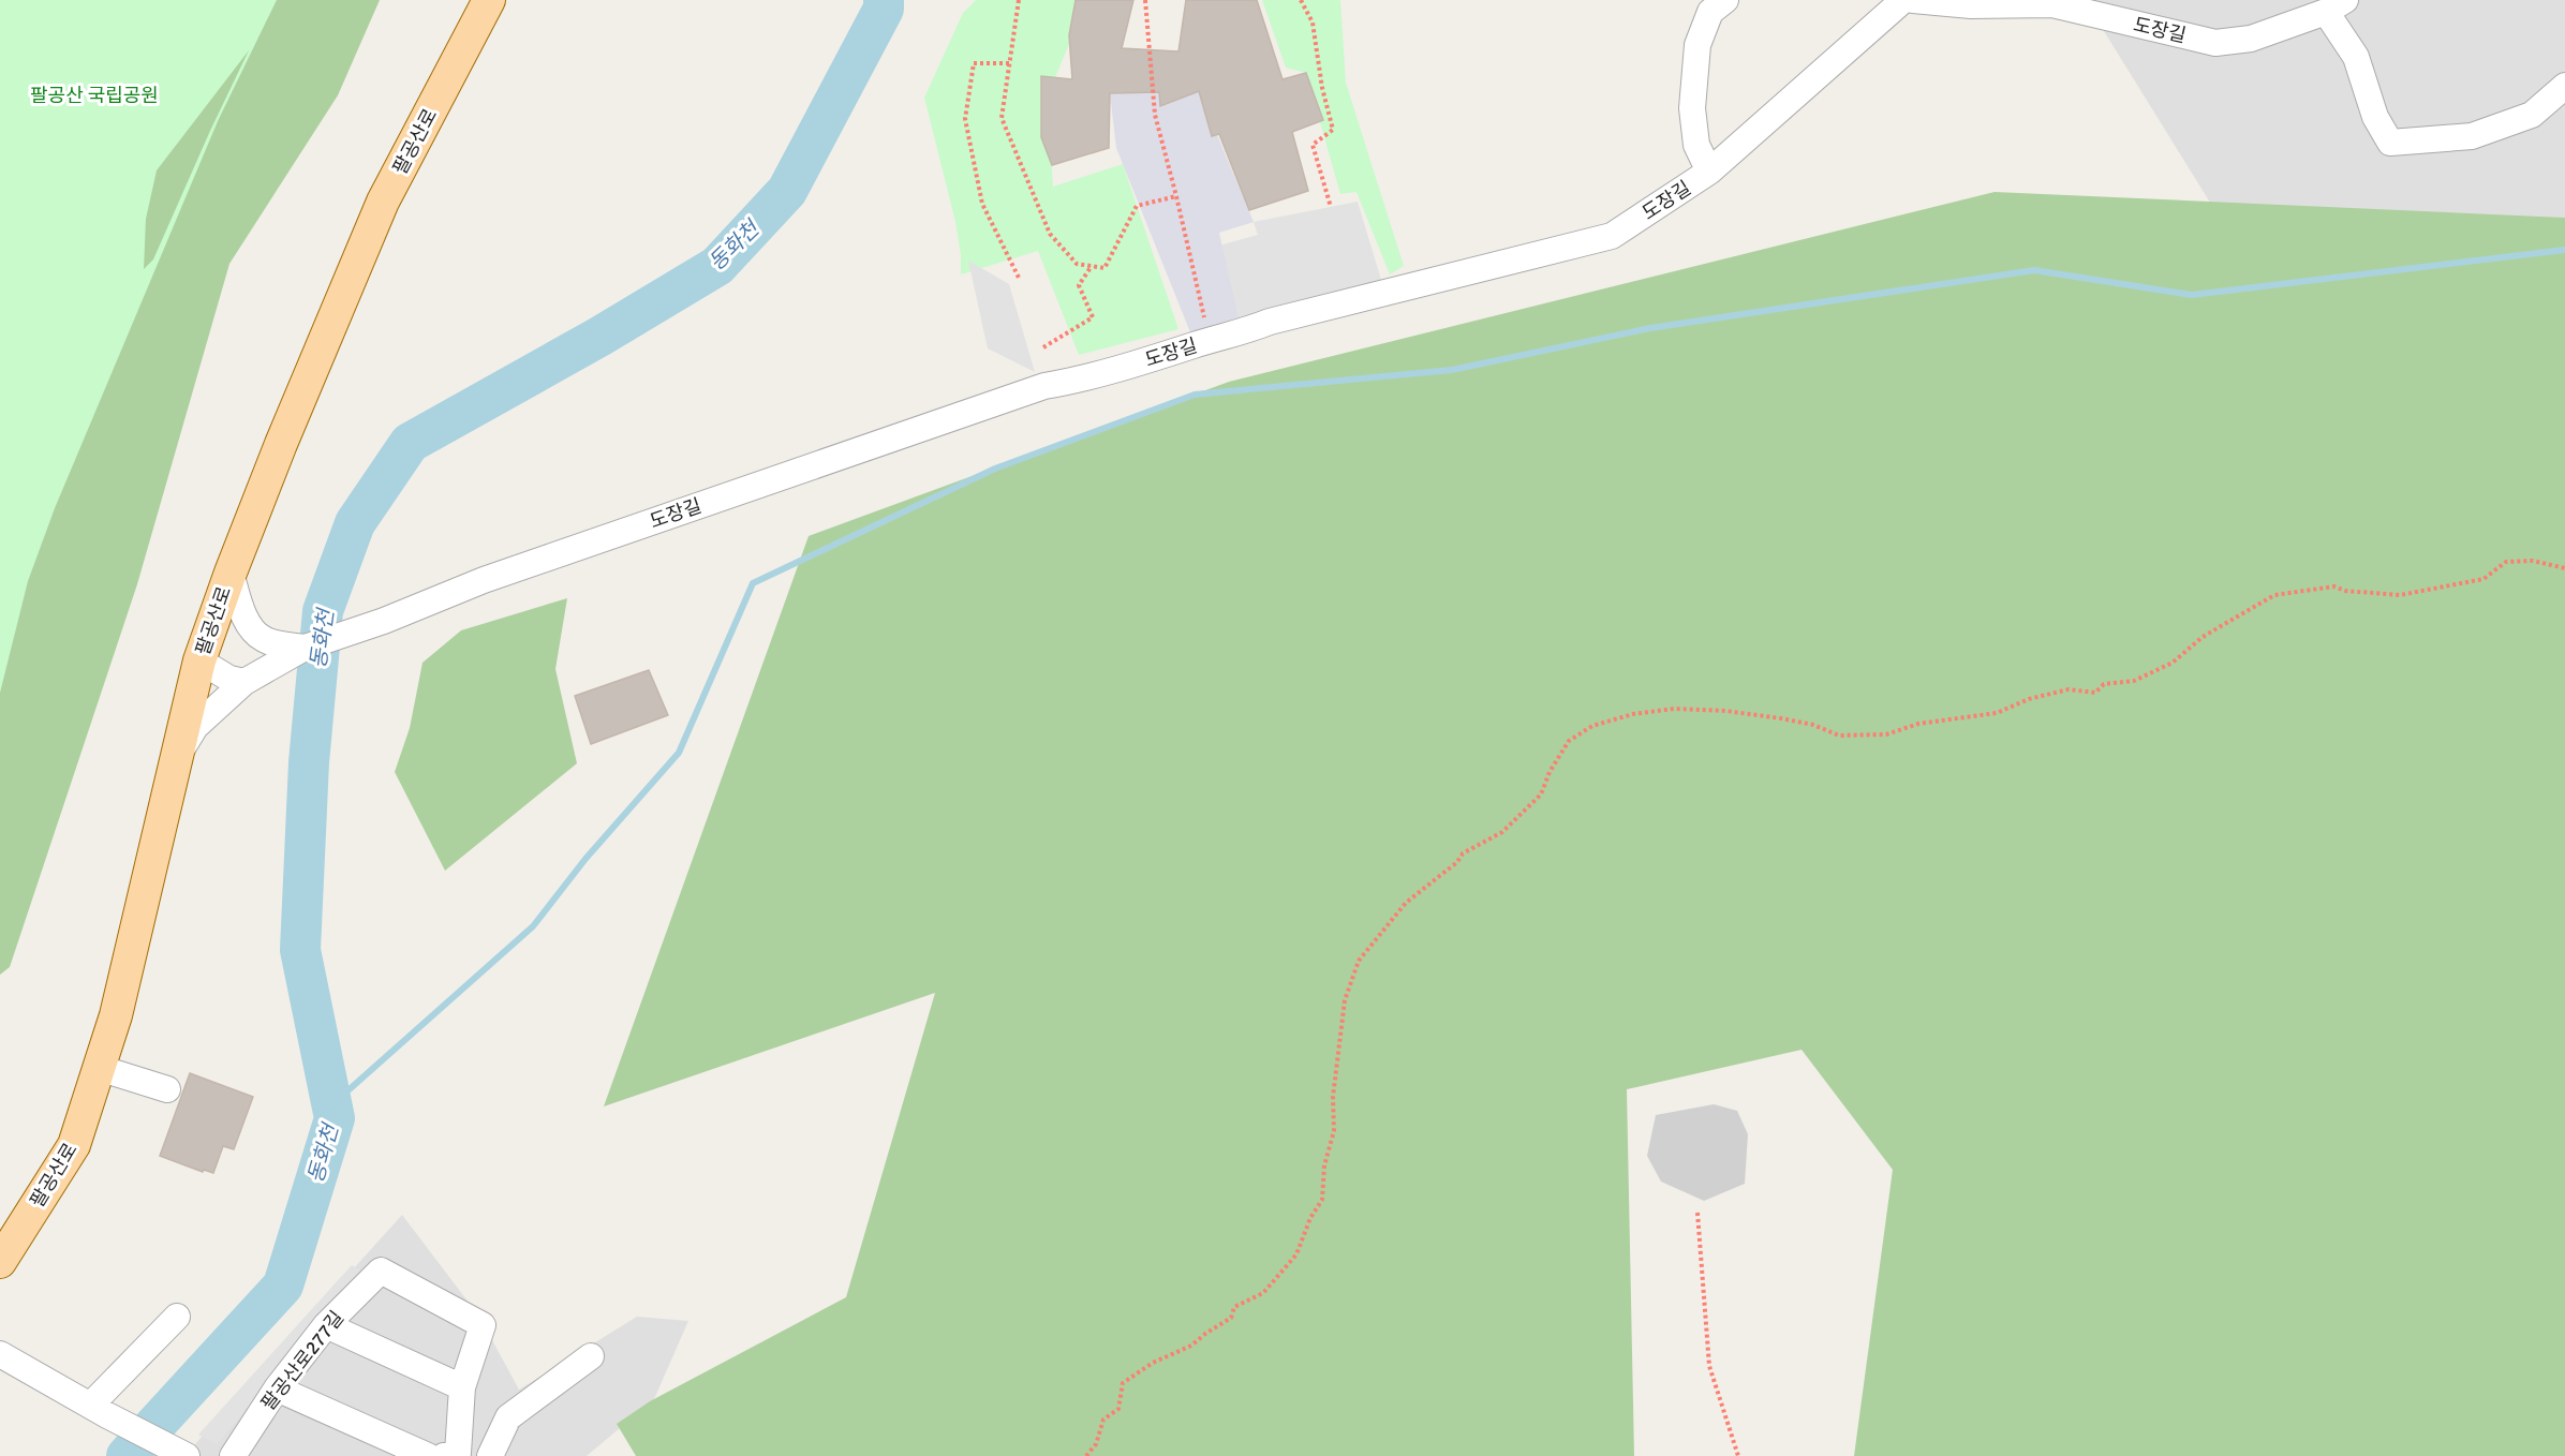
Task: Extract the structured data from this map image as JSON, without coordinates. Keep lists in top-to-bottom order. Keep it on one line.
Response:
{"streets":{"main road":["팔공산로"],"street":["도장길","팔공산로277길"]},"crossings":[["도장길","팔공산로"]],"water":["동화천"],"parks":["팔공산 국립공원"]}
